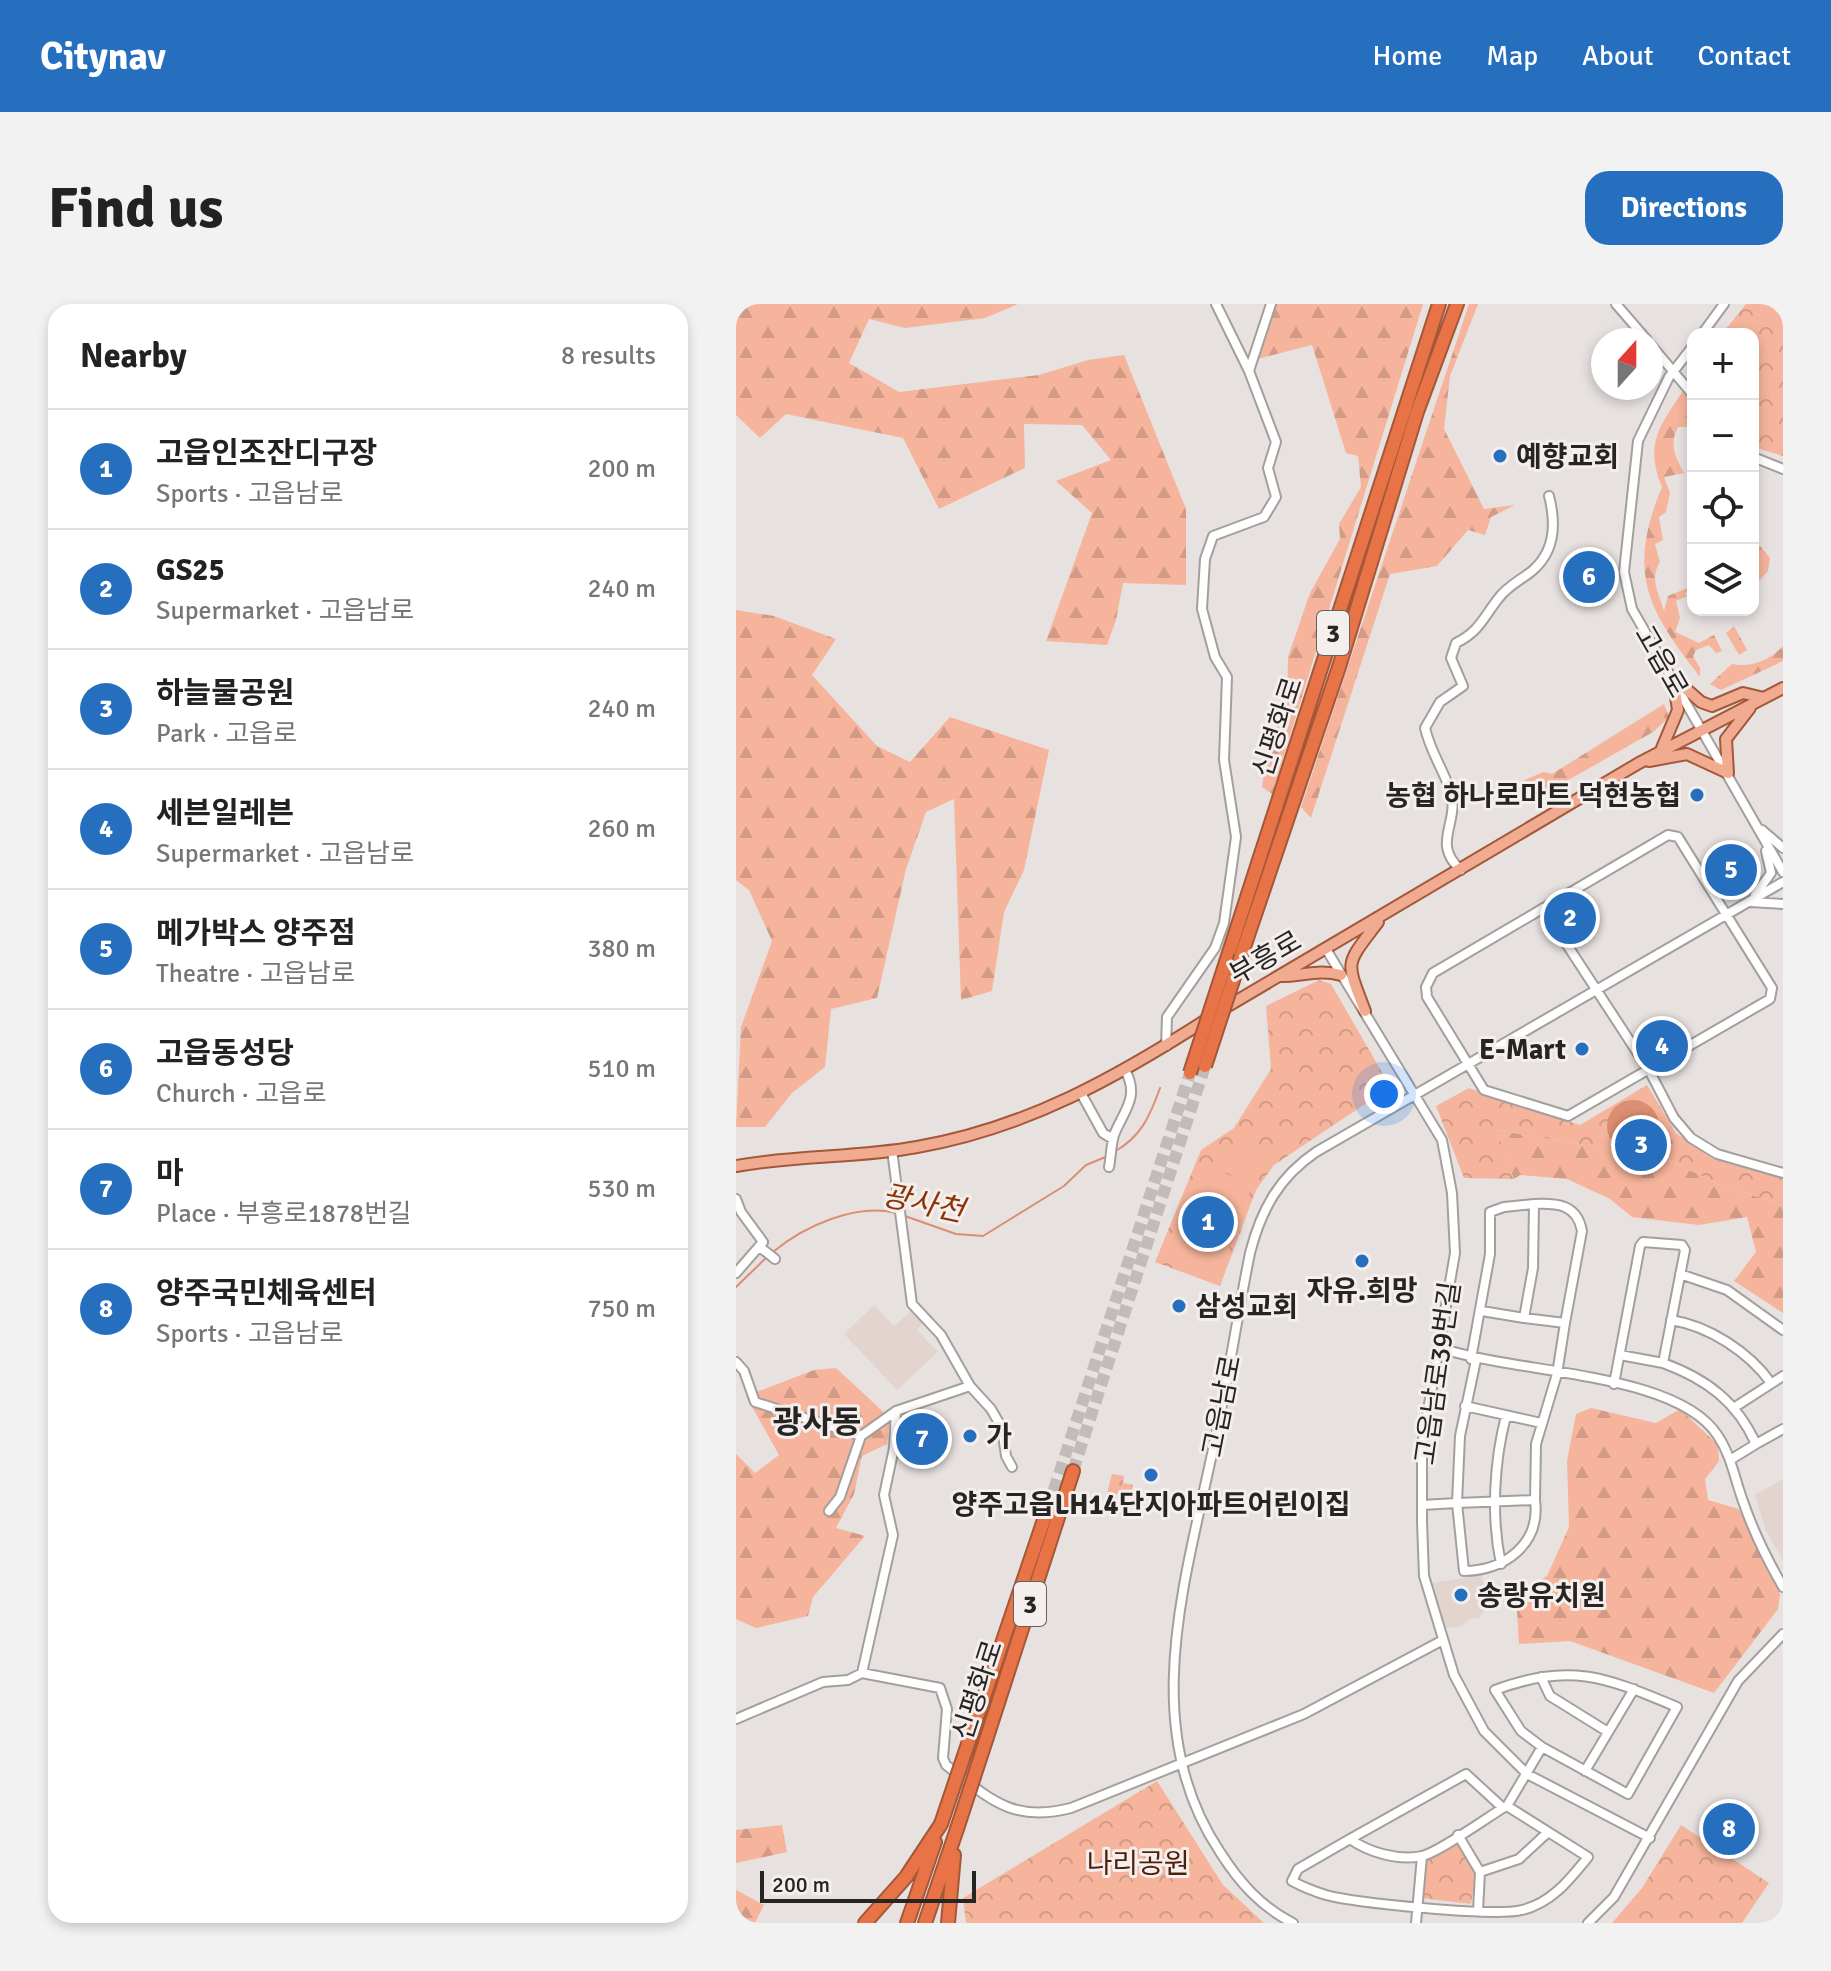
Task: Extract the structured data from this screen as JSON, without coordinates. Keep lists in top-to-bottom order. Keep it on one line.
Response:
{"streets":{"highway":["3","신평화로"],"main road":["부흥로"],"street":["고읍로","고읍남로39번길","고읍남로"]},"crossings":[["고읍로","부흥로"],["고읍남로39번길","고읍남로"]],"districts":["광사동"],"water":["광사천"],"parks":["나리공원"],"places":["예향교회","농협 하나로마트 덕현농협","E-Mart","자유.희망","삼성교회","가","양주고읍LH14단지아파트어린이집","송랑유치원"],"scale_bar":"200 m","north":"top","page":{"header":"Citynav","nav":["Home","Map","About","Contact"],"buttons":"Directions","title":"Find us","heading":["Nearby","8 results"],"map_buttons":["+","−"],"list":[{"mark":"1","name":"고읍인조잔디구장","note":"Sports · 고읍남로","value":"200 m"},{"mark":"2","name":"GS25","note":"Supermarket · 고읍남로","value":"240 m"},{"mark":"3","name":"하늘물공원","note":"Park · 고읍로","value":"240 m"},{"mark":"4","name":"세븐일레븐","note":"Supermarket · 고읍남로","value":"260 m"},{"mark":"5","name":"메가박스 양주점","note":"Theatre · 고읍남로","value":"380 m"},{"mark":"6","name":"고읍동성당","note":"Church · 고읍로","value":"510 m"},{"mark":"7","name":"마","note":"Place · 부흥로1878번길","value":"530 m"},{"mark":"8","name":"양주국민체육센터","note":"Sports · 고읍남로","value":"750 m"}],"pins":["6","5","2","4","3","1","7","8"],"scale":"200 m"}}
